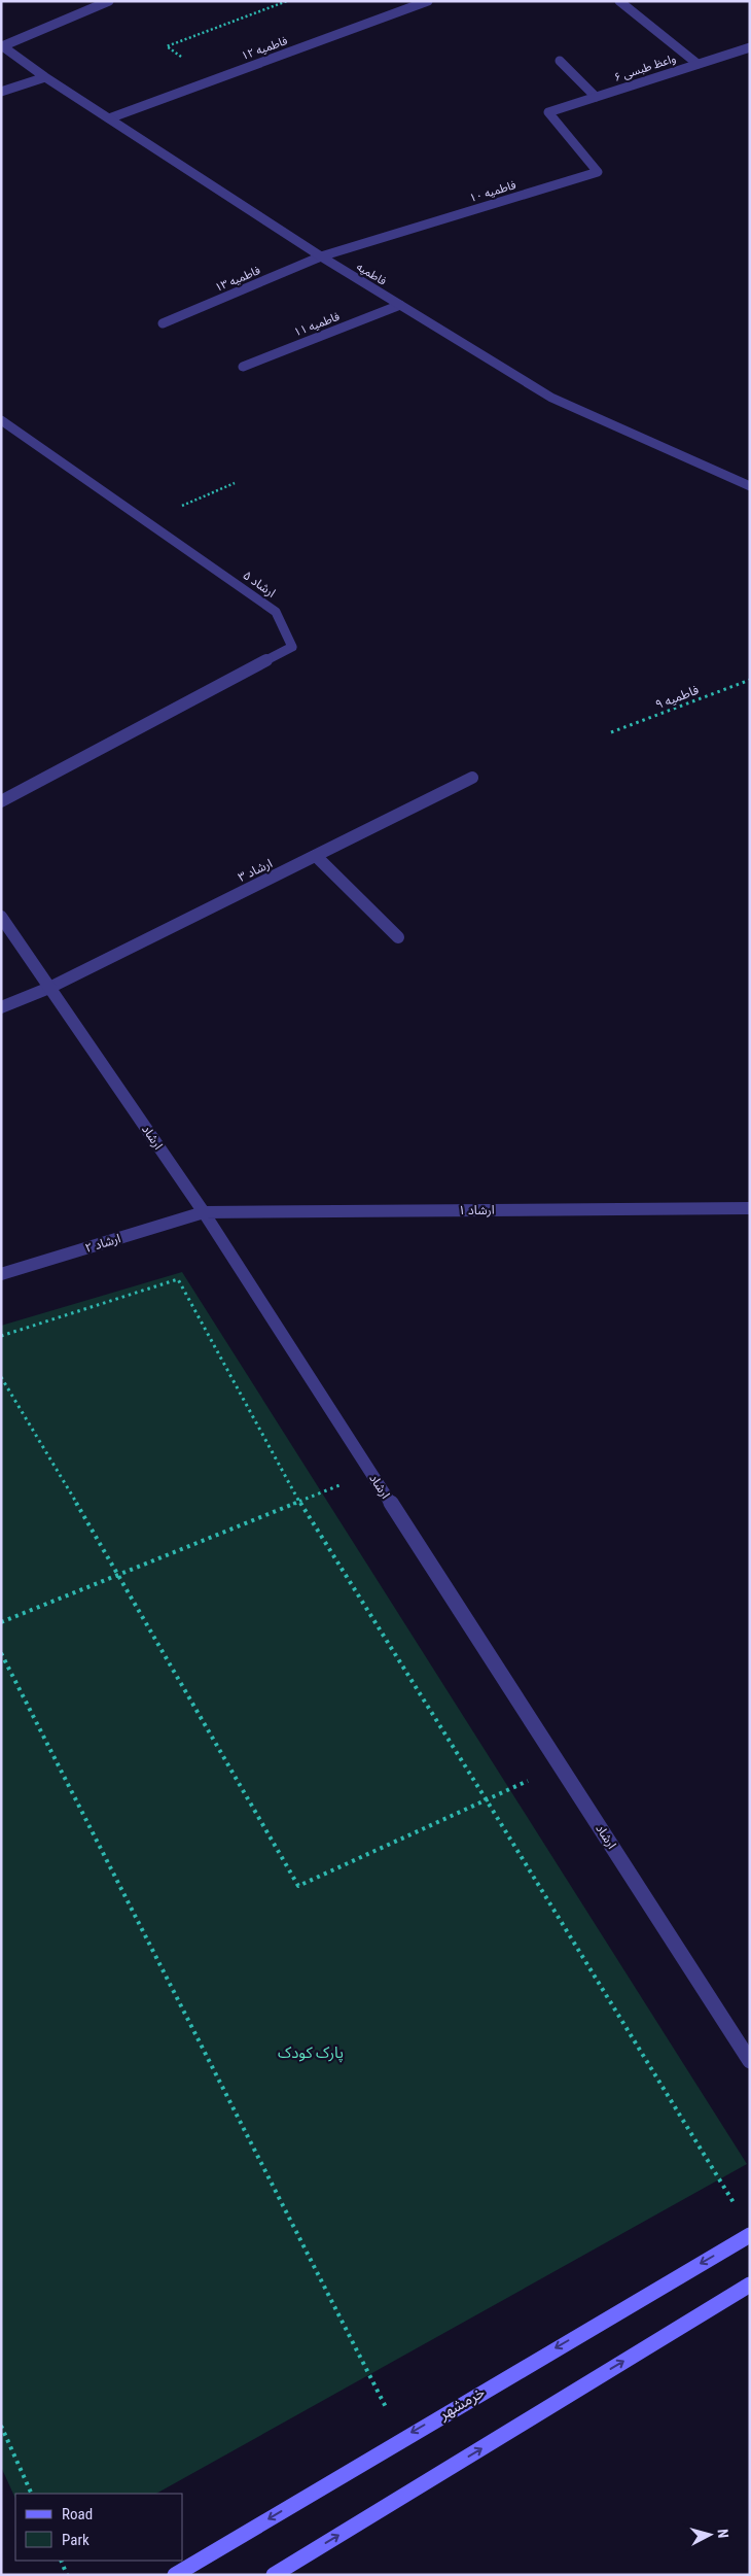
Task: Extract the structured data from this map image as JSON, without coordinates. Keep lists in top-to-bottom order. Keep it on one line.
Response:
{"streets":{"main road":["خرمشهر"],"street":["فاطمیه ۱۲","واعظ طبسی ۶","فاطمیه ۱۰","فاطمیه","فاطمیه ۱۳","فاطمیه ۱۱","ارشاد ۵","ارشاد ۳","ارشاد","ارشاد ۱","ارشاد ۲"],"path":["فاطمیه ۹"]},"crossings":[["فاطمیه ۱۲","فاطمیه"],["واعظ طبسی ۶","فاطمیه ۱۰"],["فاطمیه ۱۰","فاطمیه"],["فاطمیه ۱۰","فاطمیه ۱۳"],["فاطمیه","فاطمیه ۱۳"],["فاطمیه","فاطمیه ۱۱"],["ارشاد ۳","ارشاد"],["ارشاد","ارشاد ۱"],["ارشاد","ارشاد ۲"],["ارشاد ۱","ارشاد ۲"]],"parks":["پارک کودک"],"legend":["Road","Park"],"north":"right"}
